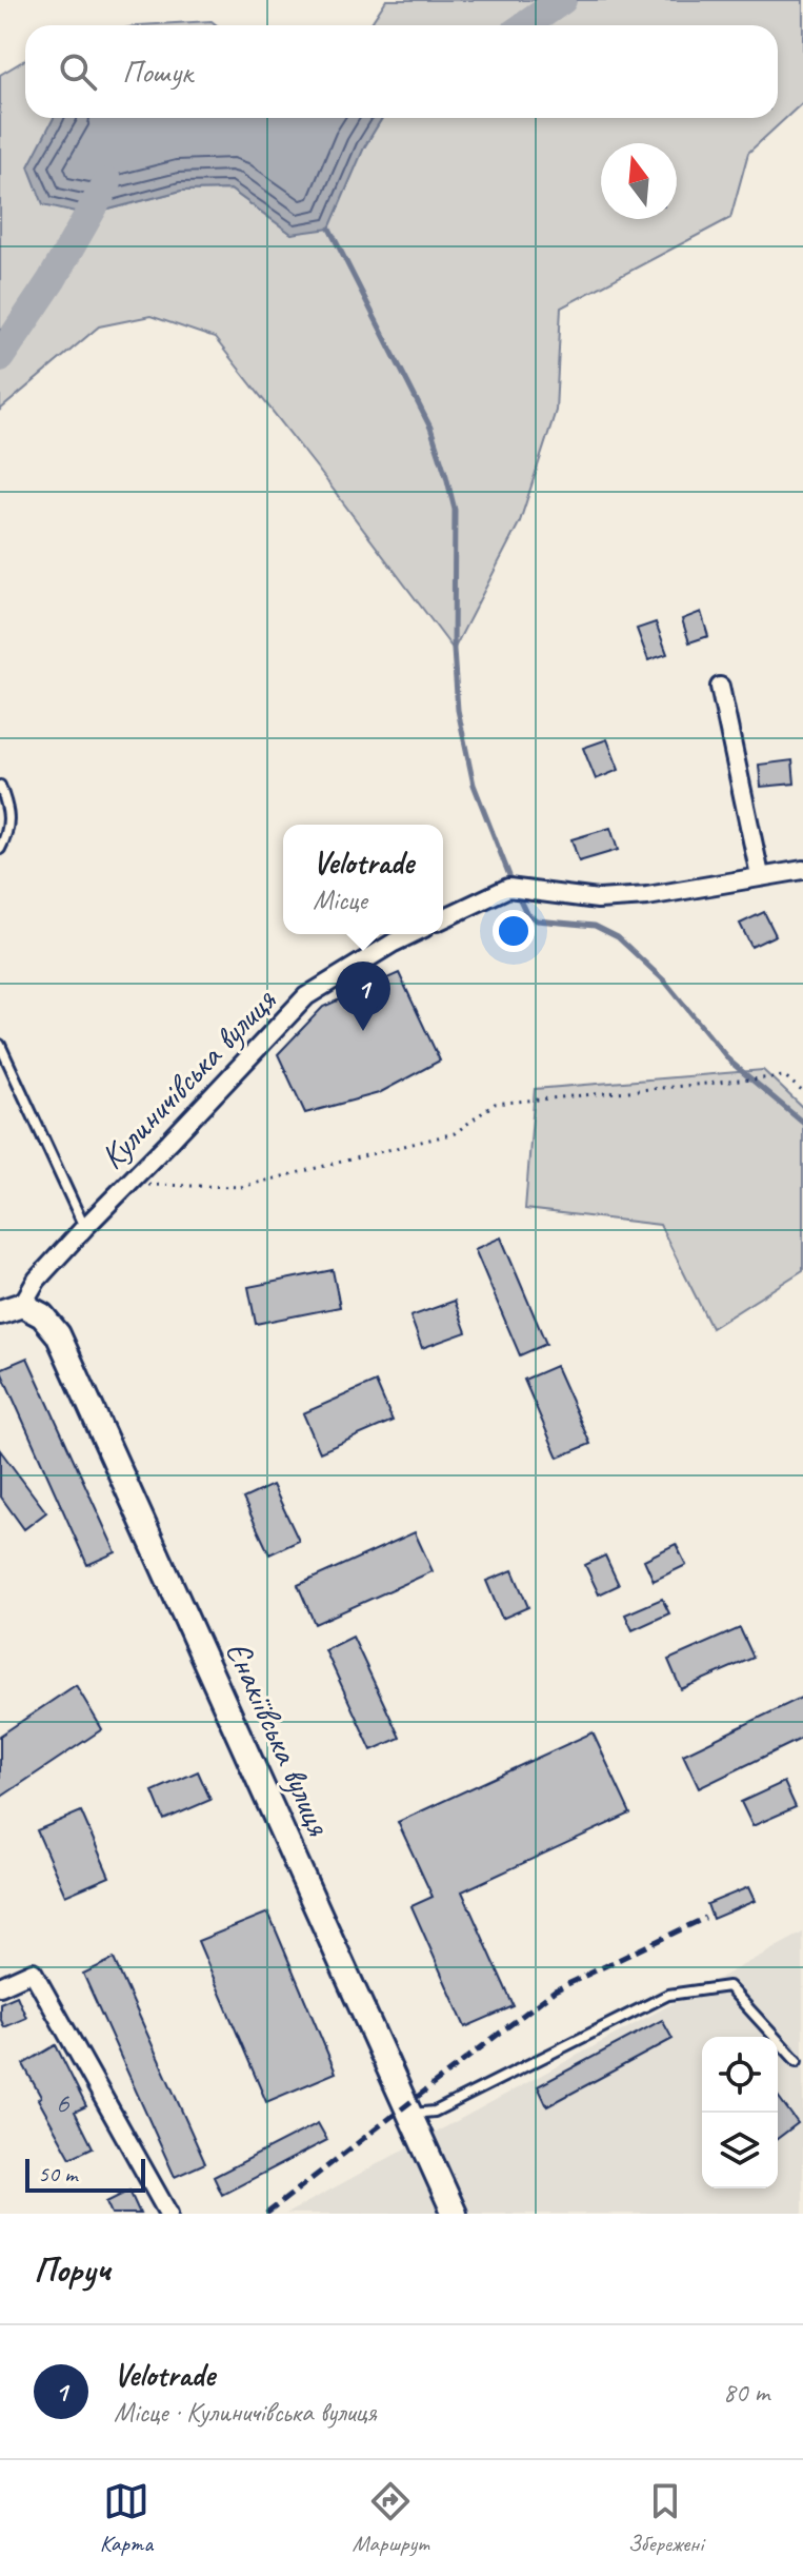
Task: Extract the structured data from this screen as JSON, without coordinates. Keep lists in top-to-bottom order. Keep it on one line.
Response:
{"streets":{"street":["Кулиничівська вулиця","Єнакіївська вулиця"]},"crossings":[["Кулиничівська вулиця","Єнакіївська вулиця"]],"house_numbers":["6"],"scale_bar":"50 m","north":"top","page":{"search":"Пошук","popup":["Velotrade","Місце"],"pins":"1","scale":"50 m","heading":"Поруч","list":[{"mark":"1","name":"Velotrade","note":"Місце · Кулиничівська вулиця","value":"80 m"}],"nav":["Карта","Маршрут","Збережені"]}}
